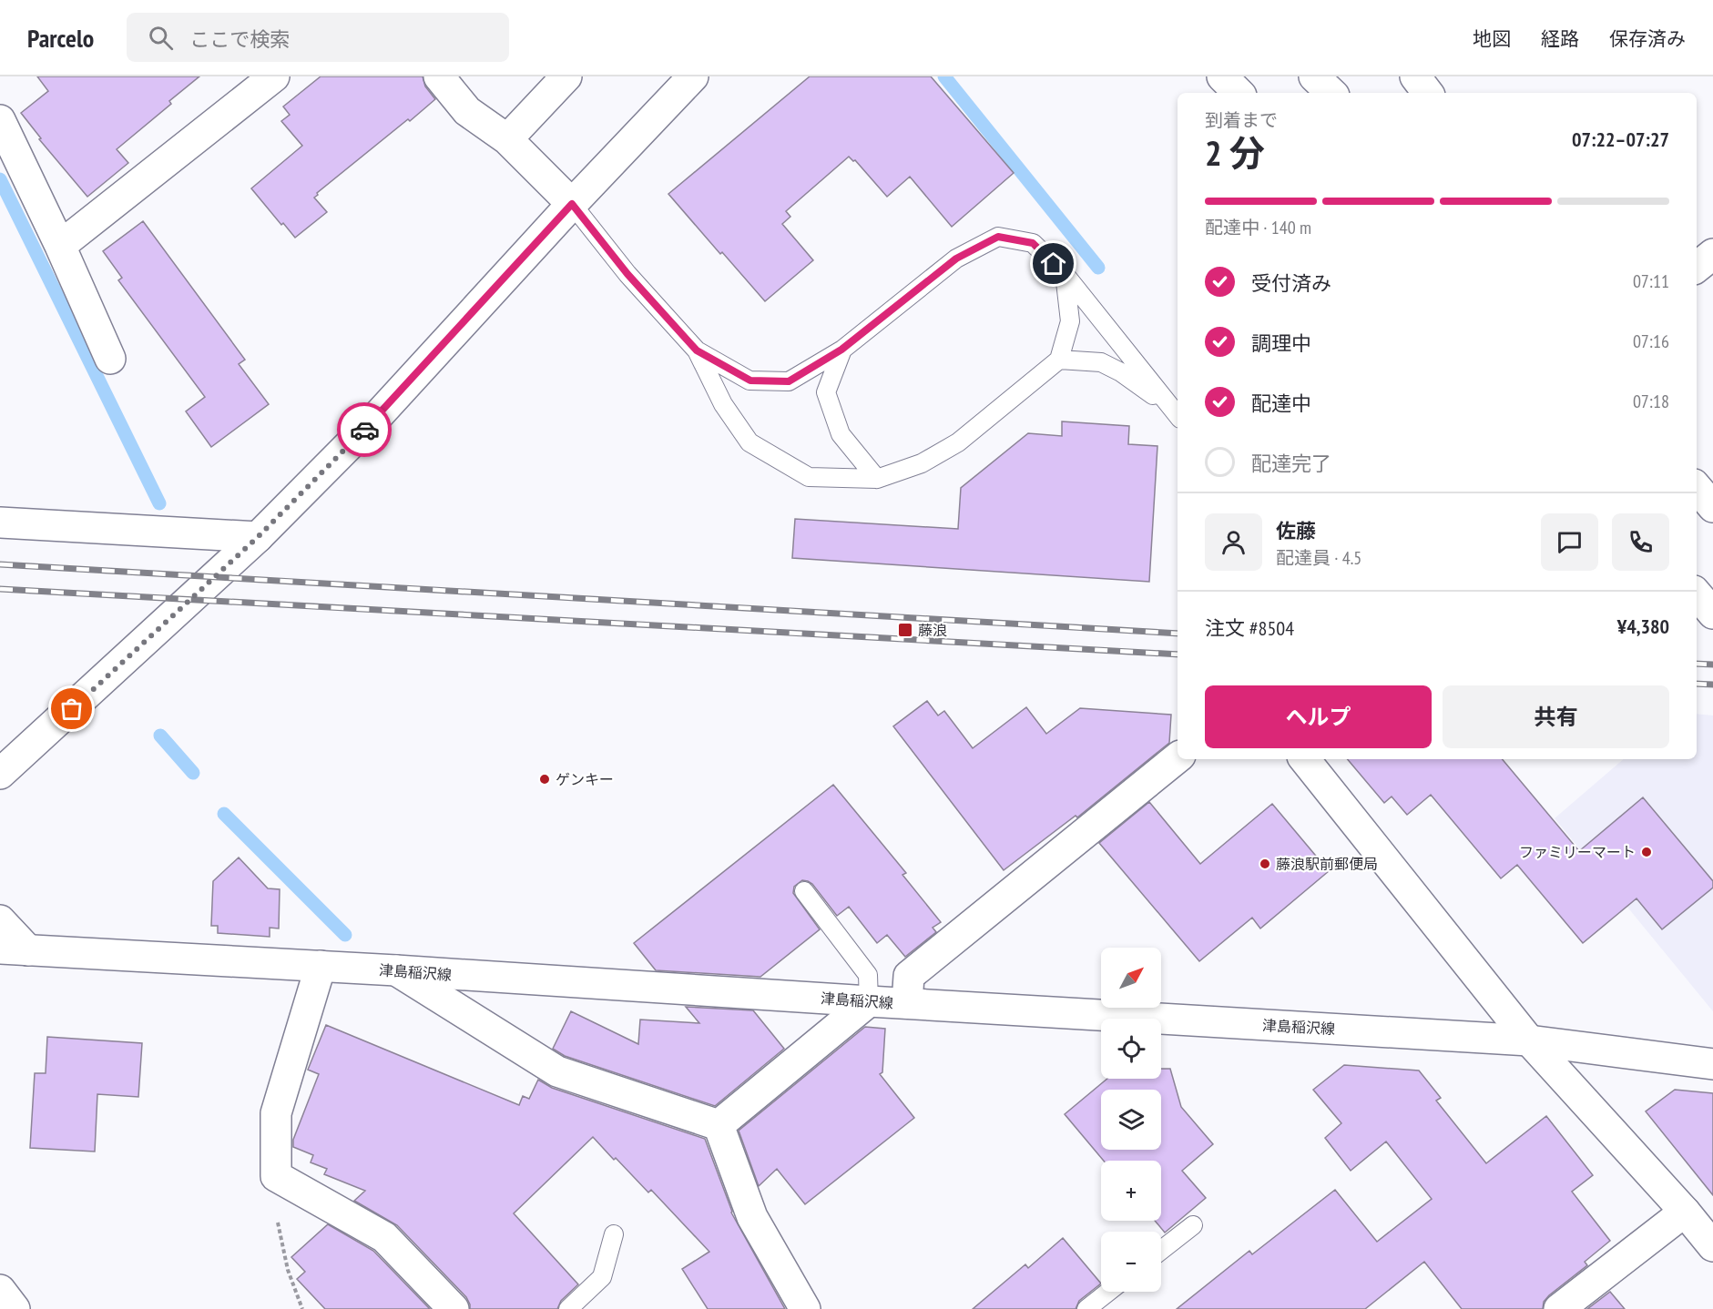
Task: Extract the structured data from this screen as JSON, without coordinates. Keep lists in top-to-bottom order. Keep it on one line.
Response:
{"streets":{"street":["津島稲沢線"]},"places":{"transit":["藤浪"],"other":["ゲンキー","ファミリーマート","藤浪駅前郵便局"]},"north":"top right","page":{"header":"Parcelo","search":"ここで検索","nav":["地図","経路","保存済み"],"heading":["2 分","到着まで","07:22–07:27"],"panel":["佐藤","配達員 · 4.5","注文 #8504","¥4,380"],"bar":"配達中 · 140 m","list":[["受付済み","07:11"],["調理中","07:16"],["配達中","07:18"],"配達完了"],"buttons":["ヘルプ","共有"],"map_buttons":["+","−"]}}
